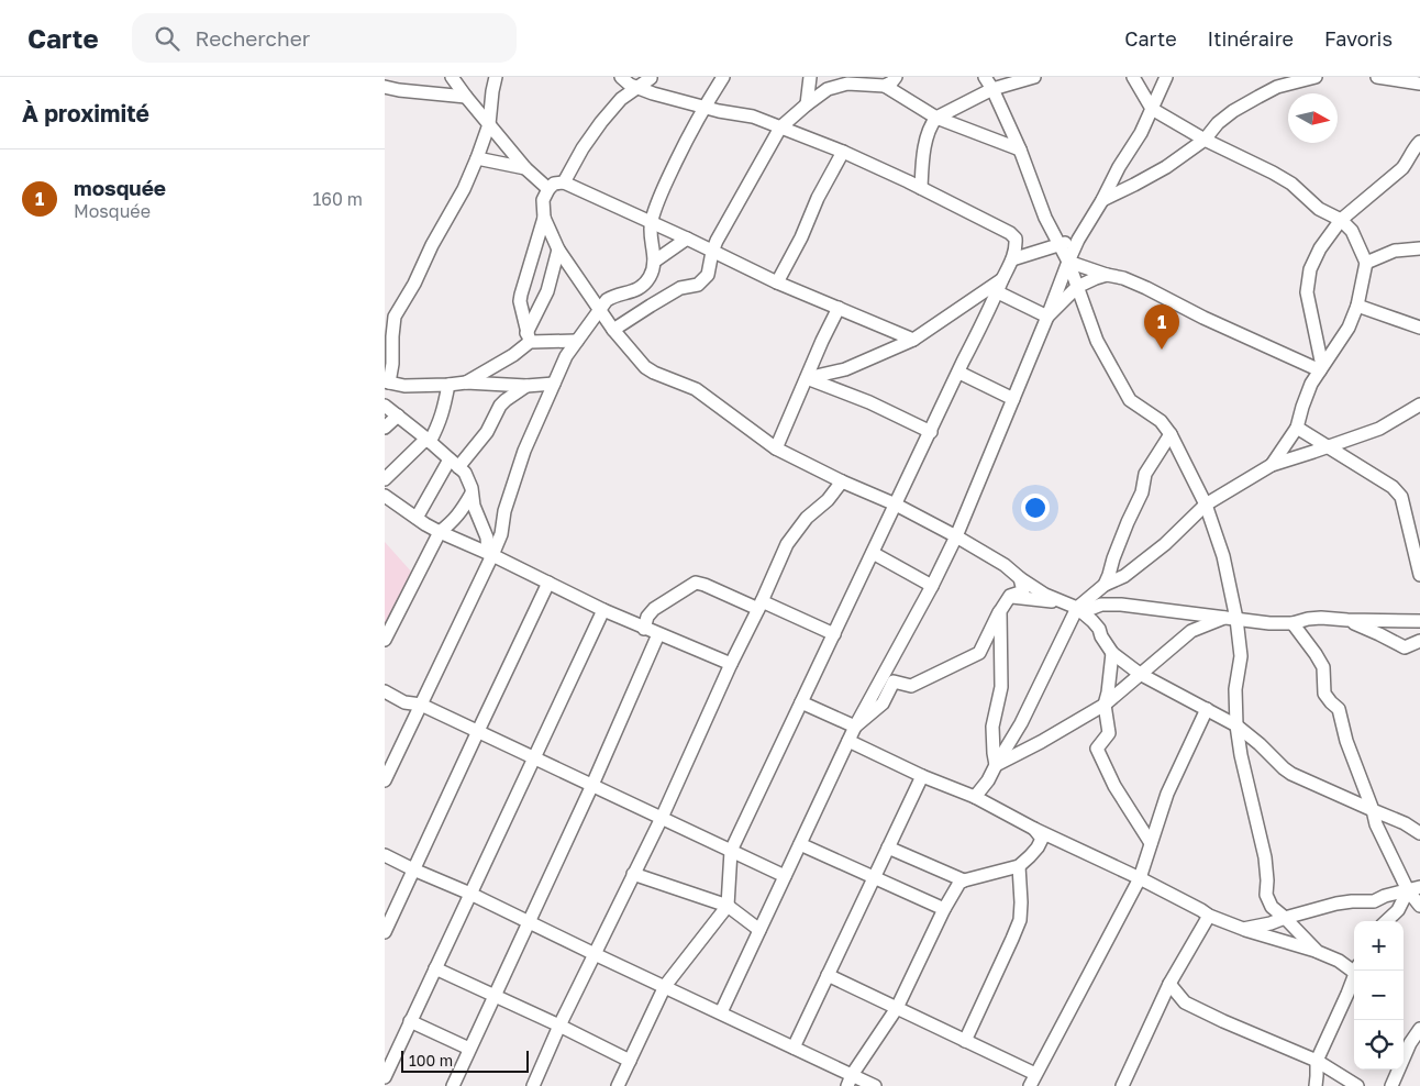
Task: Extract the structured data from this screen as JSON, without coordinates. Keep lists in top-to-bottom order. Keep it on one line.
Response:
{"scale_bar":"100 m","north":"right","page":{"header":"Carte","search":"Rechercher","nav":["Carte","Itinéraire","Favoris"],"heading":"À proximité","list":[{"mark":"1","name":"mosquée","note":"Mosquée","value":"160 m"}],"pins":"1","map_buttons":["+","−"],"scale":"100 m"}}
